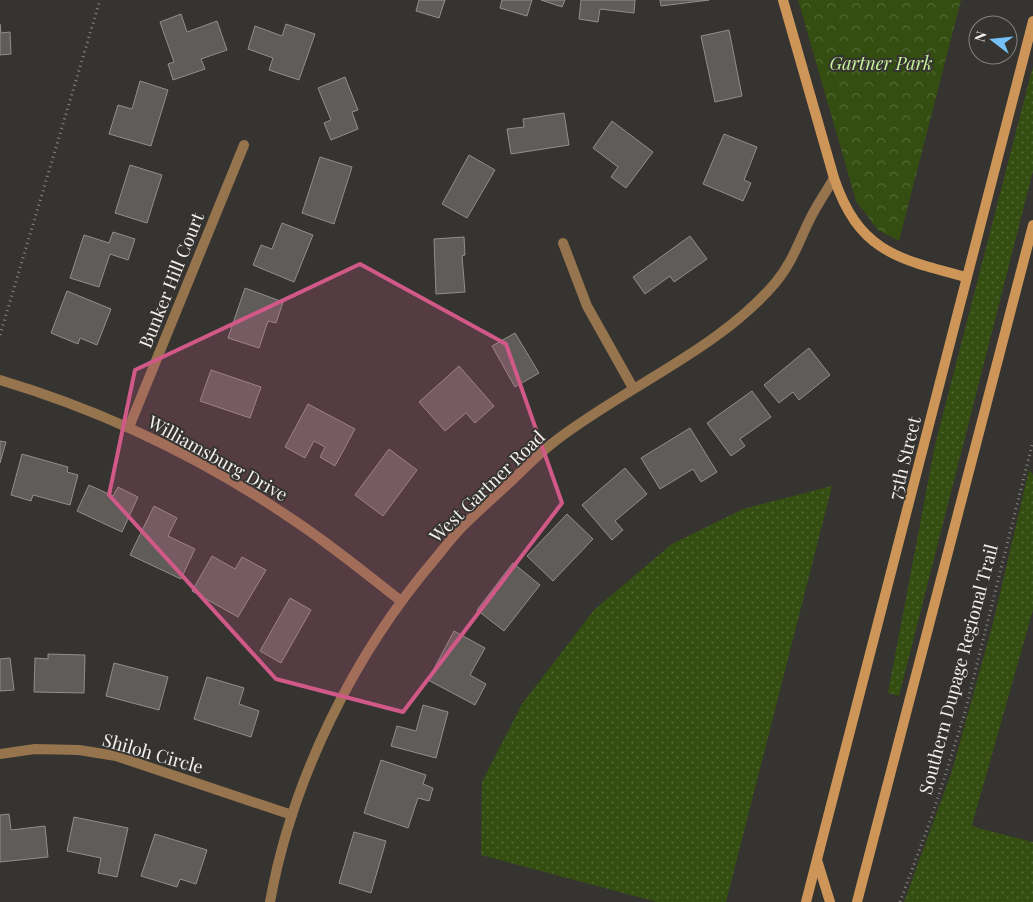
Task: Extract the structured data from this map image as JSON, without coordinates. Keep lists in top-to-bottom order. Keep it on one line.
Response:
{"streets":{"main road":["75th Street"],"street":["Bunker Hill Court","Williamsburg Drive","West Gartner Road","Shiloh Circle"],"path":["Southern Dupage Regional Trail"]},"crossings":[["Bunker Hill Court","Williamsburg Drive"],["Williamsburg Drive","West Gartner Road"],["West Gartner Road","Shiloh Circle"]],"parks":["Gartner Park"],"north":"left"}
